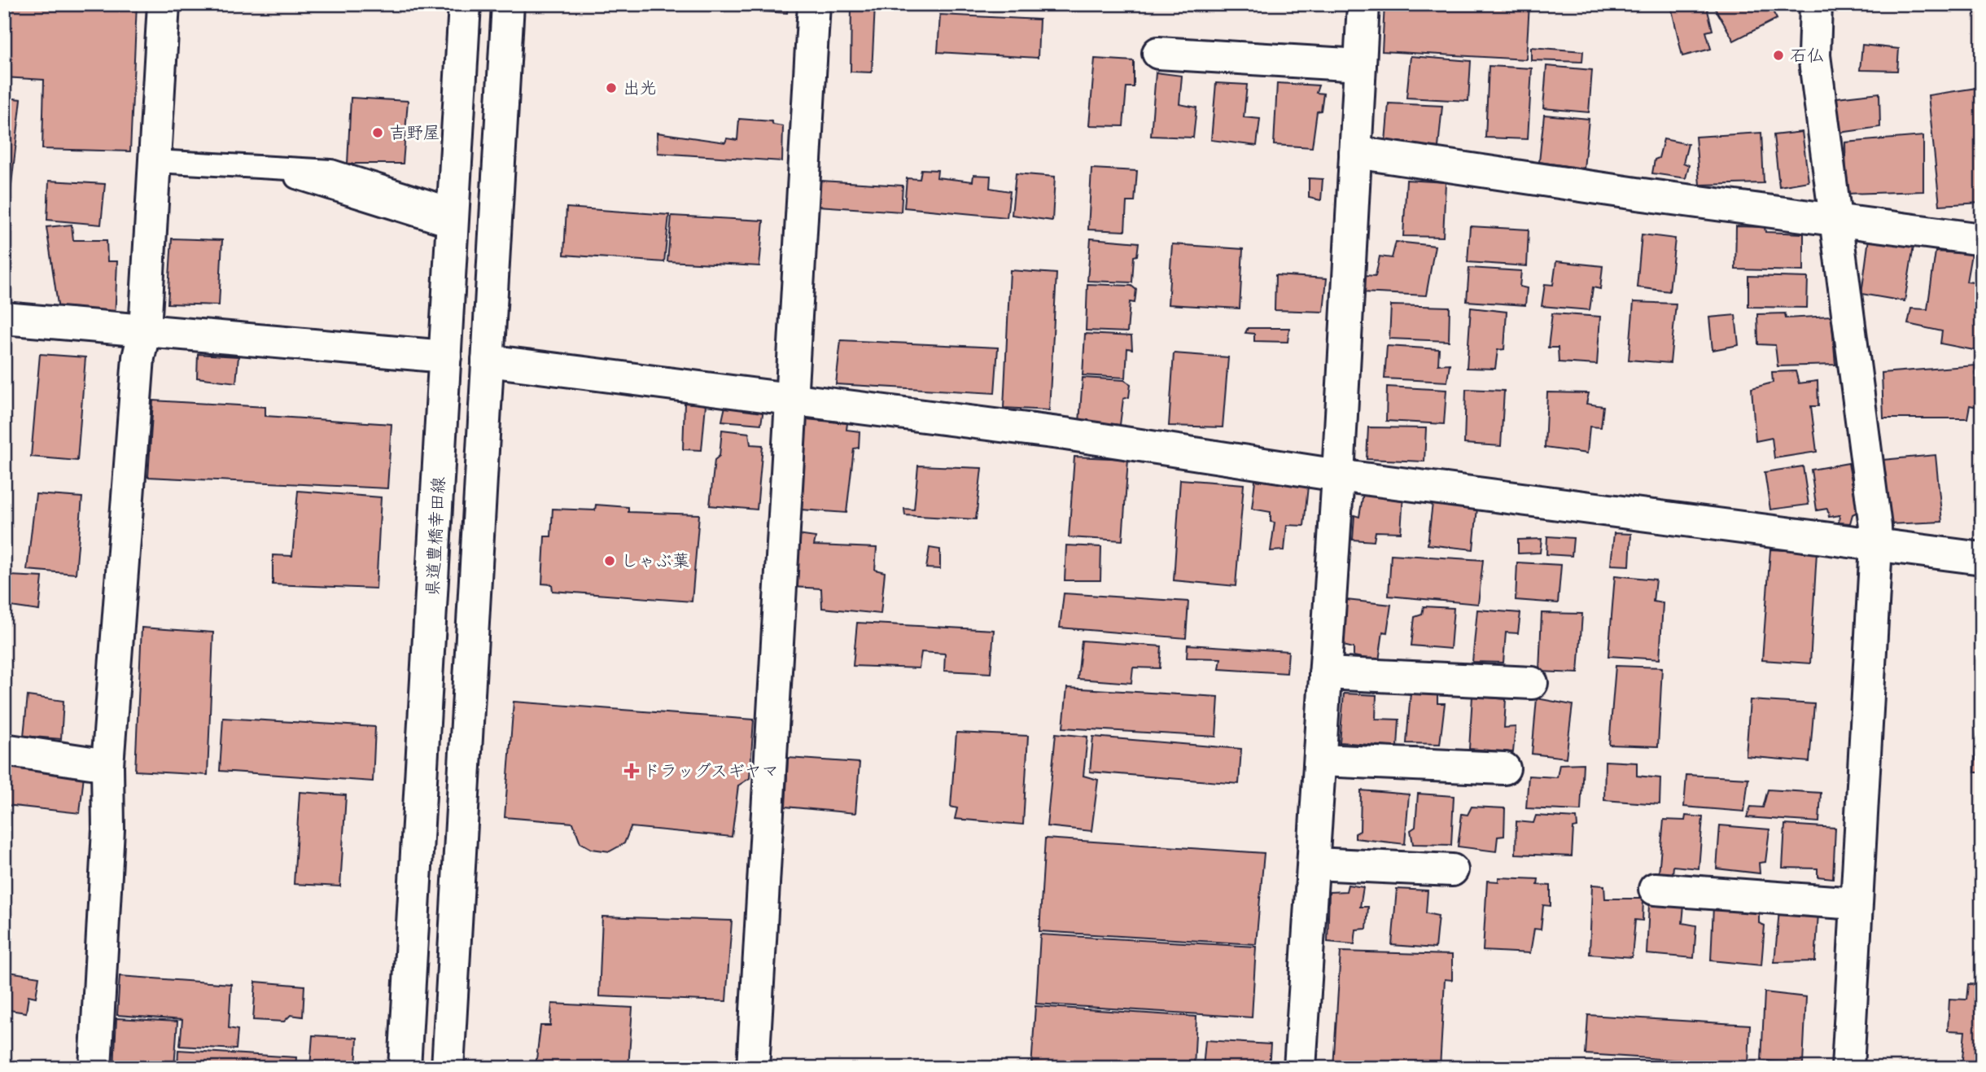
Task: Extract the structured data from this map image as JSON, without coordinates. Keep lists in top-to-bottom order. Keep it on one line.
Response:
{"streets":{"street":["県道豊橋幸田線"]},"places":{"other":["石仏","出光","吉野屋","しゃぶ葉"],"health":["ドラッグスギヤマ"]}}
